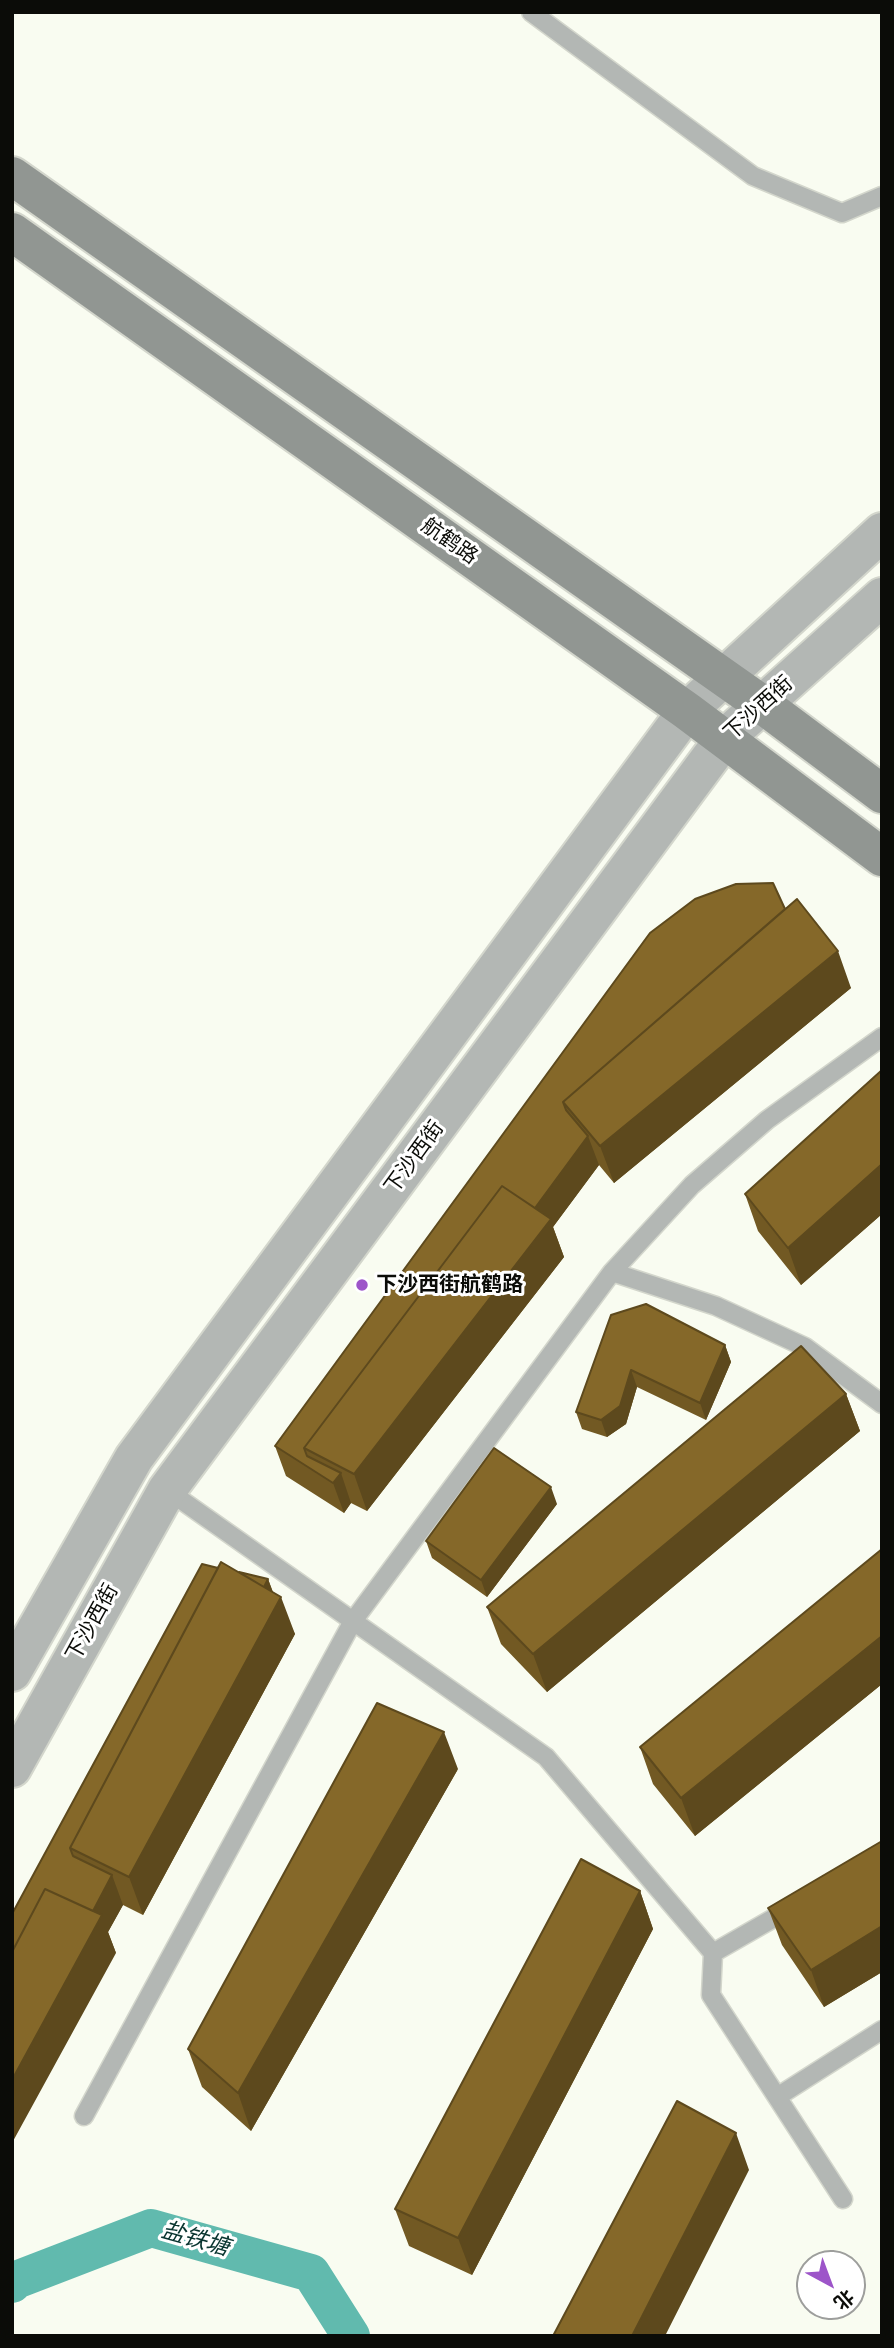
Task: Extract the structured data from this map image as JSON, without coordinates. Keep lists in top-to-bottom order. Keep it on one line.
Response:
{"streets":{"main road":["航鹤路"],"street":["下沙西街"]},"crossings":[["航鹤路","下沙西街"]],"water":["盐铁塘"],"places":["下沙西街航鹤路"],"north":"bottom right"}
